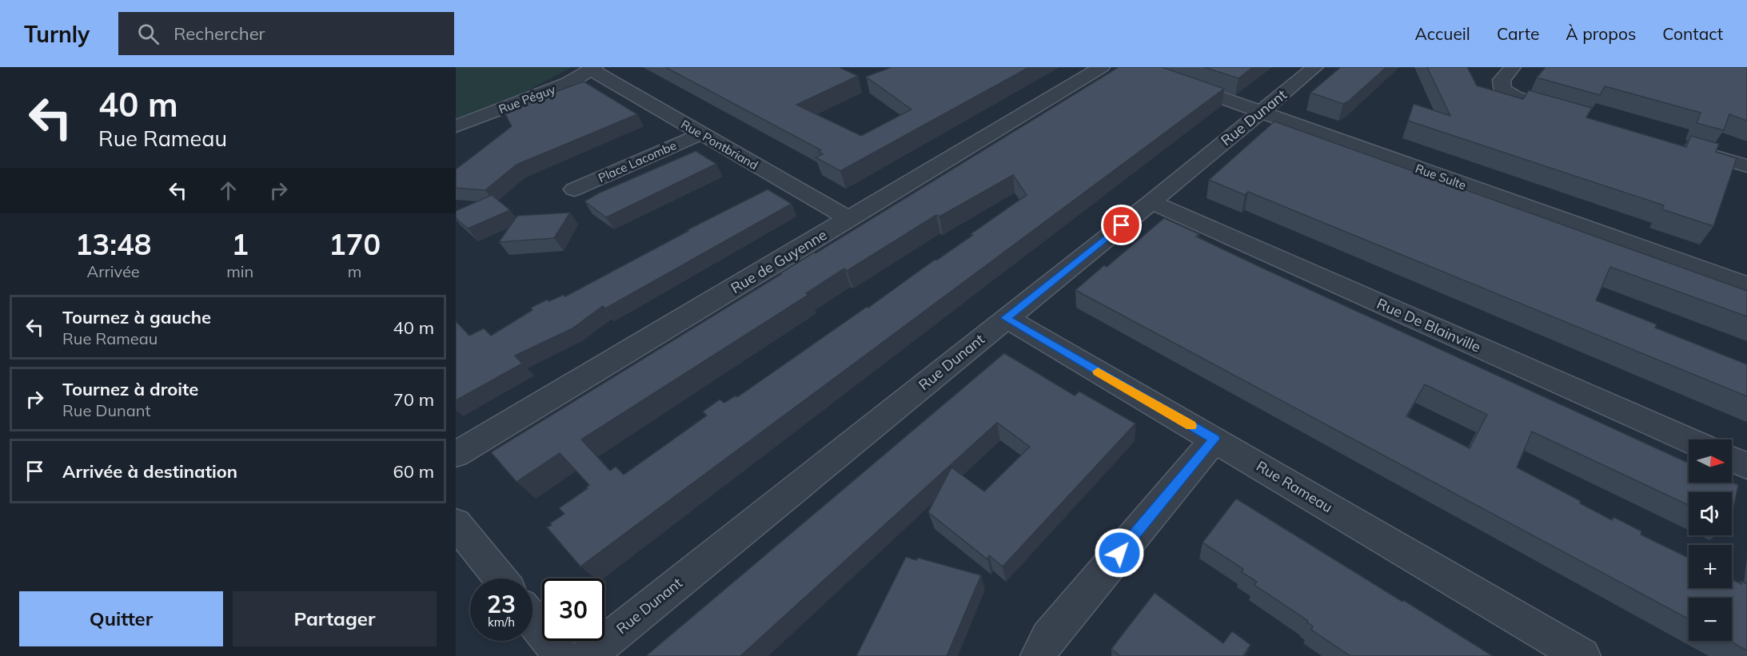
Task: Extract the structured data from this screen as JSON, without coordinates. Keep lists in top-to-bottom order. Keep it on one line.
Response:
{"streets":{"street":["Rue Péguy","Rue Dunant","Rue Pontbriand","Place Lacombe","Rue Sulte","Rue de Guyenne","Rue De Blainville","Rue Rameau"]},"crossings":[["Rue Péguy","Rue Pontbriand"],["Rue Dunant","Rue Sulte"],["Rue Dunant","Rue De Blainville"],["Rue Dunant","Rue Rameau"],["Rue Pontbriand","Place Lacombe"],["Rue Pontbriand","Rue de Guyenne"]],"north":"right","page":{"header":"Turnly","search":"Rechercher","nav":["Accueil","Carte","À propos","Contact"],"turn":["40 m","Rue Rameau"],"eta":["13:48","Arrivée","1","min","170","m"],"list":[{"name":"Tournez à gauche","note":"Rue Rameau","value":"40 m"},{"name":"Tournez à droite","note":"Rue Dunant","value":"70 m"},{"name":"Arrivée à destination","value":"60 m"}],"map_buttons":["+","−"],"speed":"23 km/h","limit":"30","buttons":["Quitter","Partager"]}}
